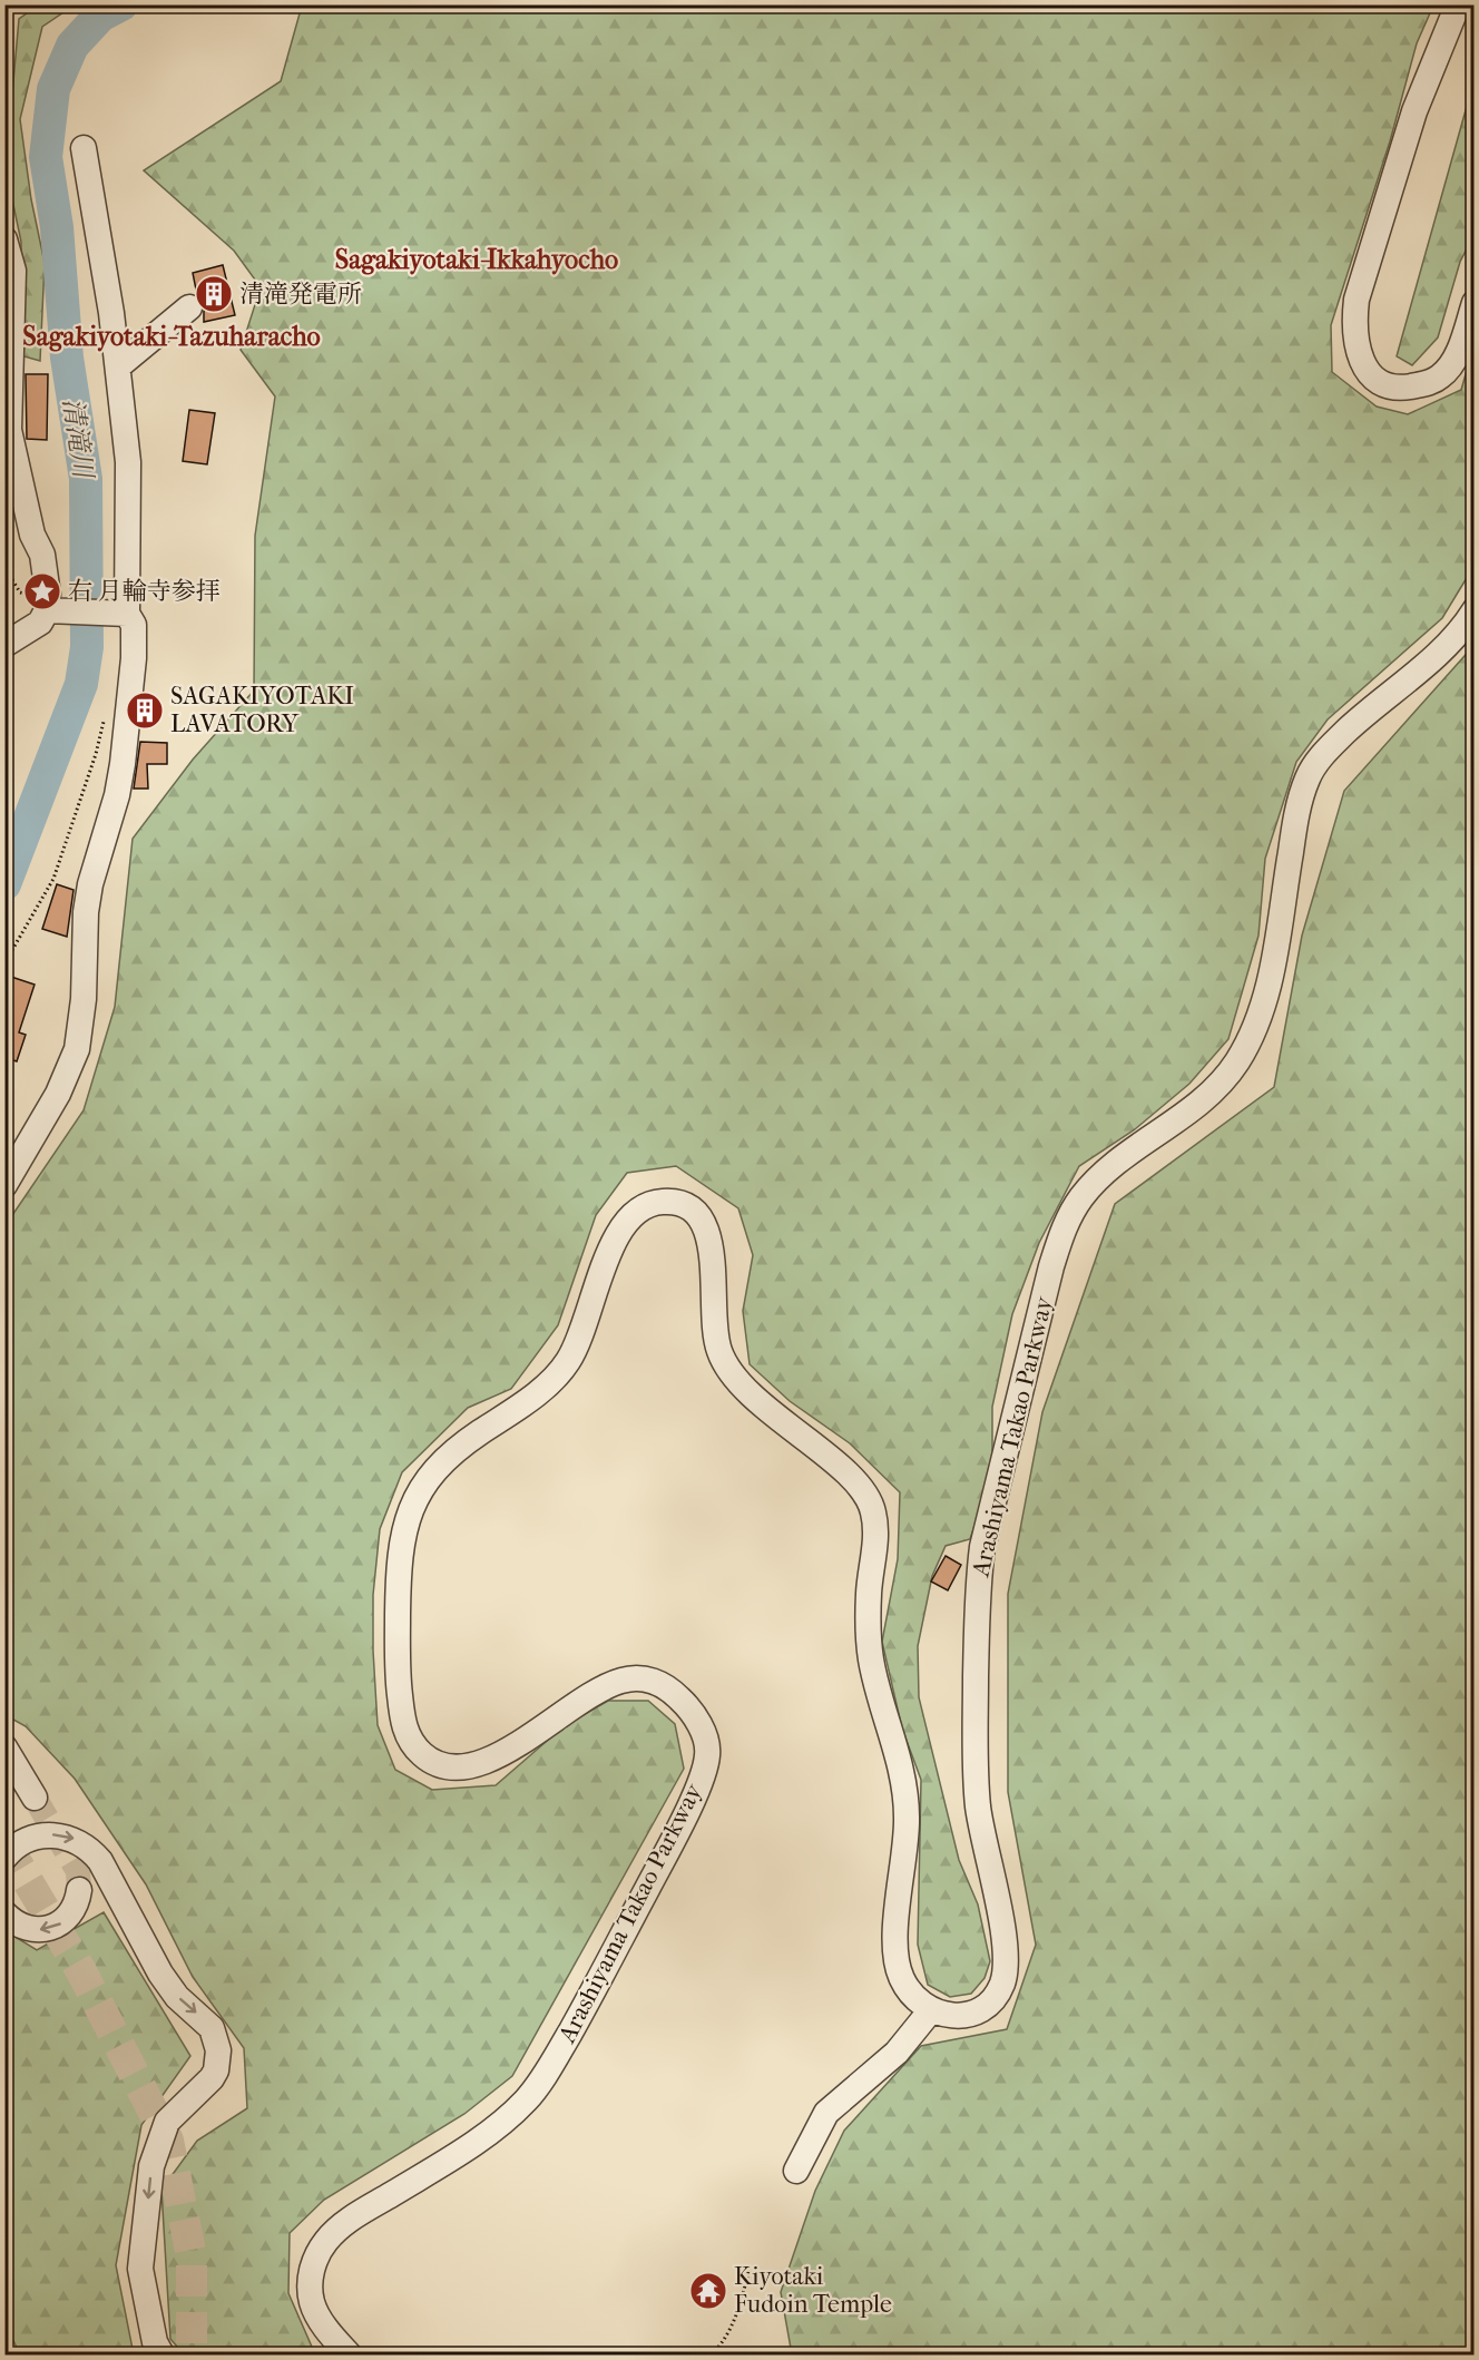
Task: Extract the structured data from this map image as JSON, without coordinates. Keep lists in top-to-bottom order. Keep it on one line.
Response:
{"streets":{"street":["Arashiyama Takao Parkway"]},"districts":["Sagakiyotaki-Ikkahyocho","Sagakiyotaki-Tazuharacho"],"water":["清滝川"],"places":{"building":["清滝発電所","SAGAKIYOTAKI LAVATORY"],"place":["右 月輪寺参拝"],"temple":["Kiyotaki Fudoin Temple"]}}
